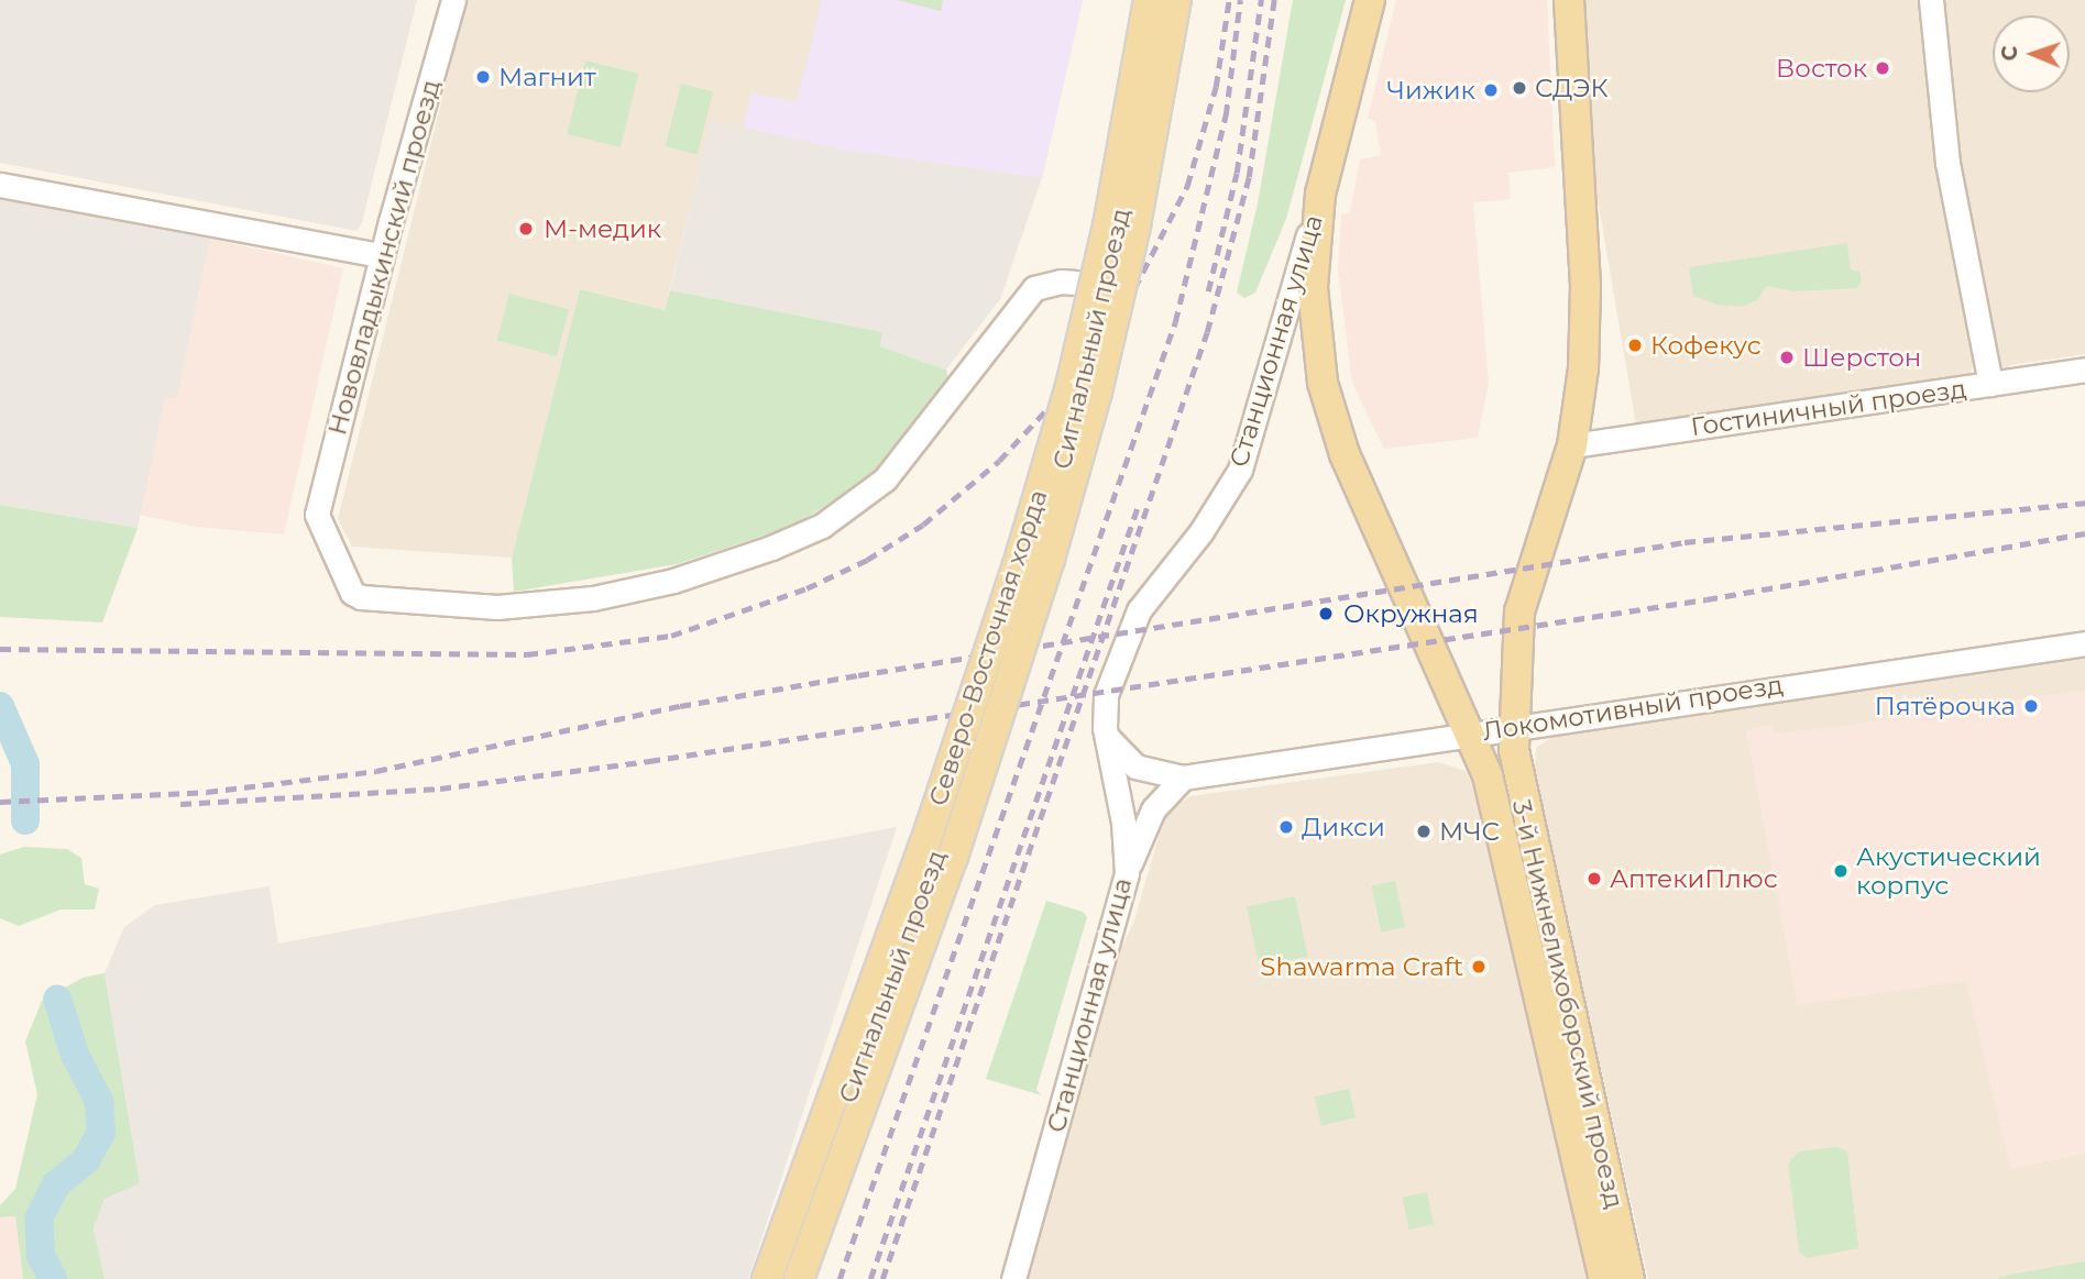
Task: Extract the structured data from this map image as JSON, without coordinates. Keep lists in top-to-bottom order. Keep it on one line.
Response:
{"streets":{"main road":["Станционная улица","Северо-Восточная хорда","3-й Нижнелихоборский проезд"],"street":["Нововладыкинский проезд","Сигнальный проезд","Гостиничный проезд","Локомотивный проезд"]},"crossings":[["Нововладыкинский проезд","Сигнальный проезд"],["Станционная улица","Локомотивный проезд"],["Станционная улица","3-й Нижнелихоборский проезд"],["Гостиничный проезд","3-й Нижнелихоборский проезд"],["Локомотивный проезд","3-й Нижнелихоборский проезд"]],"places":["Восток","Магнит","СДЭК","Чижик","М-медик","Кофекус","Шерстон","Окружная","Пятёрочка","Дикси","МЧС","Акустический корпус","АптекиПлюс","Shawarma Craft"],"north":"left"}
